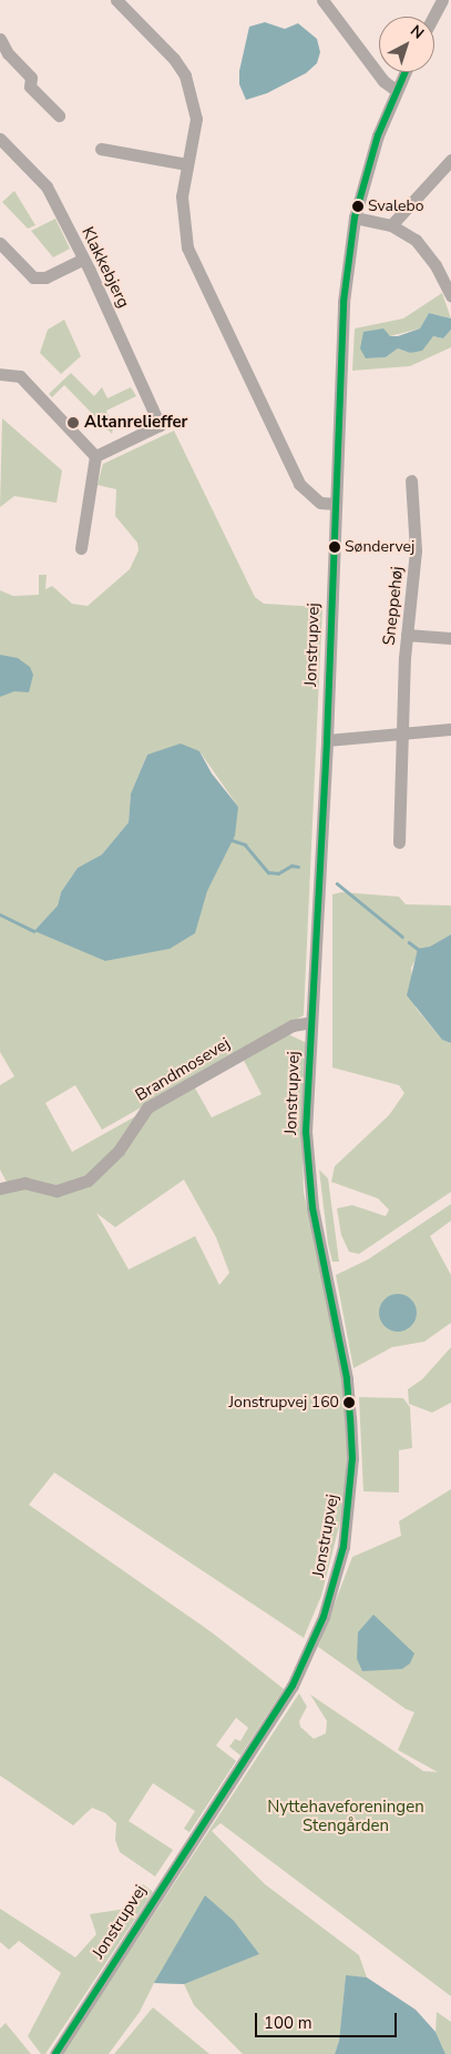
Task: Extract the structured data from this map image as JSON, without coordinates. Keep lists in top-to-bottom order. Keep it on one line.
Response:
{"streets":{"street":["Klakkebjerg","Sneppehøj","Jonstrupvej","Brandmosevej"]},"crossings":[["Jonstrupvej","Brandmosevej"]],"parks":["Nyttehaveforeningen Stengården"],"places":["Svalebo","Altanrelieffer","Søndervej","Jonstrupvej 160"],"scale_bar":"100 m","north":"top right"}
